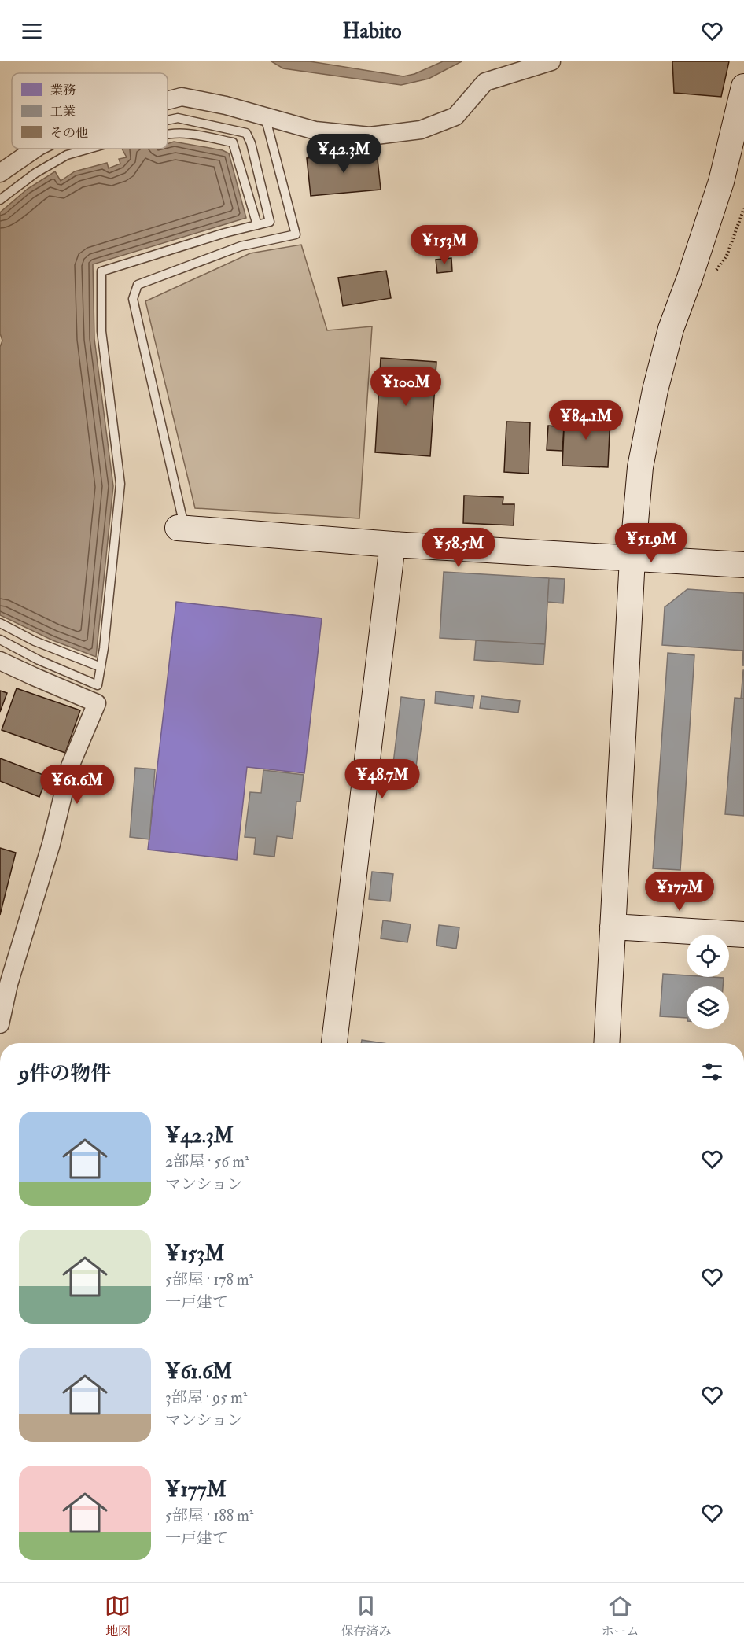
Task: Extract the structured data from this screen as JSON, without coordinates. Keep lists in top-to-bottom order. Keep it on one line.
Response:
{"legend":["業務","工業","その他"],"page":{"header":"Habito","price":["¥42.3M","¥153M","¥100M","¥84.1M","¥51.9M","¥58.5M","¥48.7M","¥61.6M","¥177M"],"heading":"9件の物件","list":[{"name":"¥42.3M","note":"2部屋 · 56 m² · マンション"},{"name":"¥153M","note":"5部屋 · 178 m² · 一戸建て"},{"name":"¥61.6M","note":"3部屋 · 95 m² · マンション"},{"name":"¥177M","note":"5部屋 · 188 m² · 一戸建て"}],"tabs":["地図","保存済み","ホーム"]}}
